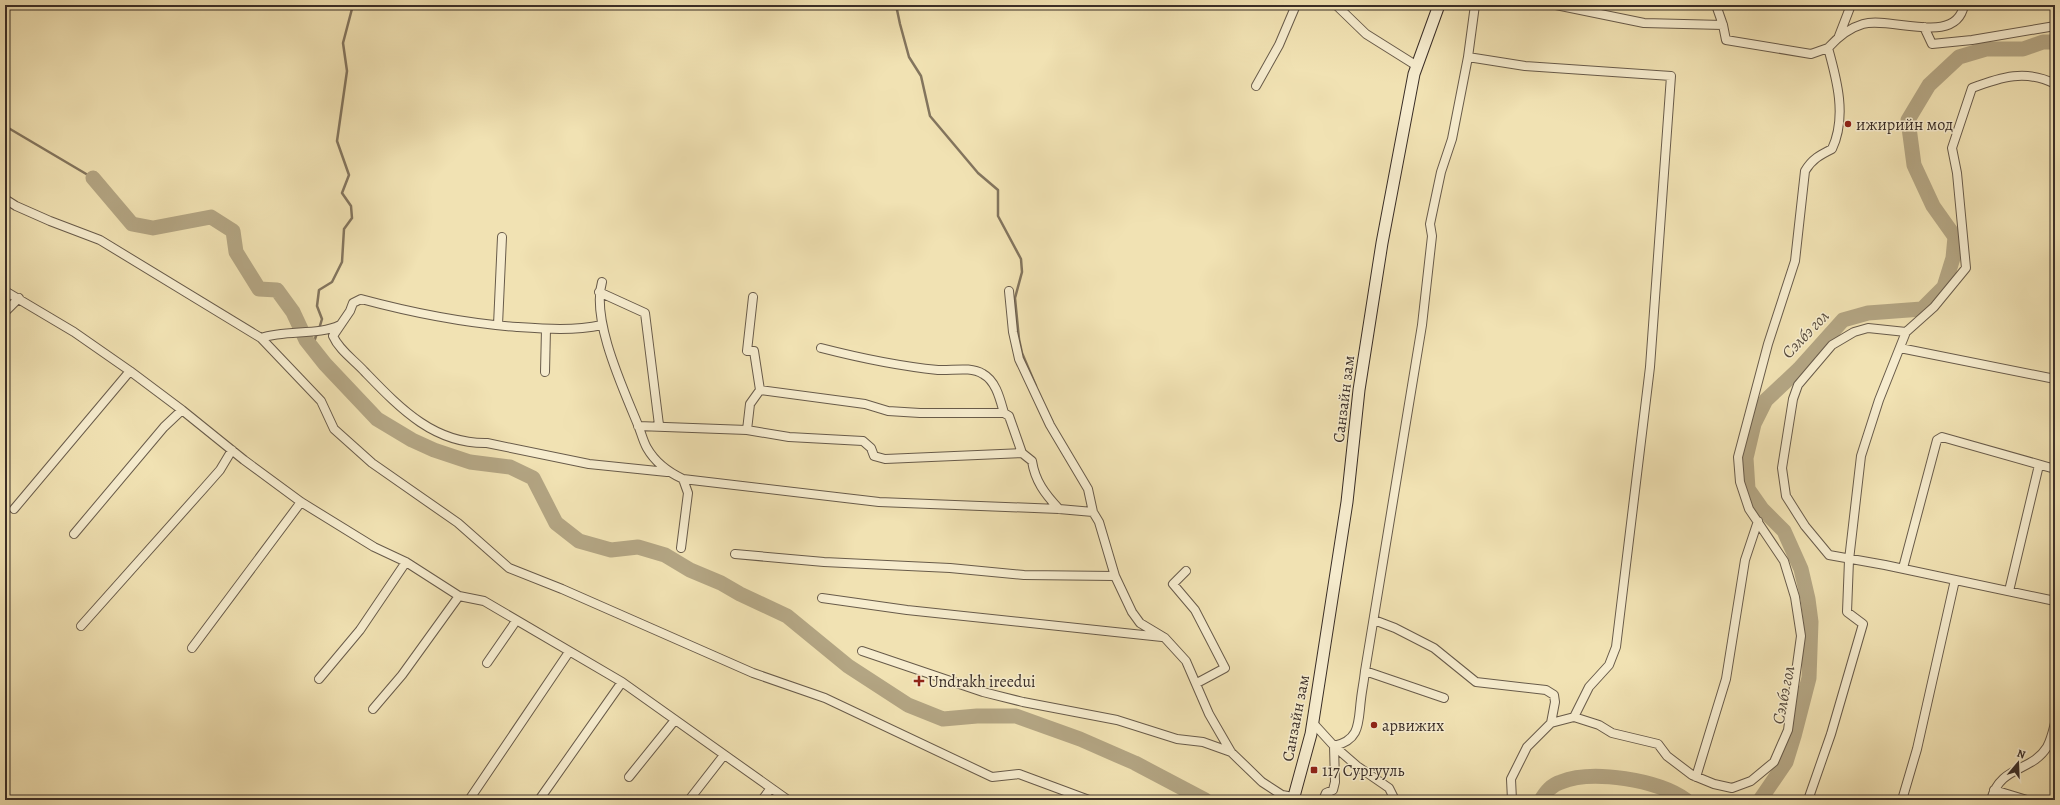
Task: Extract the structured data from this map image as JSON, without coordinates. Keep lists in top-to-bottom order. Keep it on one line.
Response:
{"streets":{"main road":["Санзайн зам"]},"water":["Сэлбэ гол"],"places":{"other":["ижирийн мод","арвижих"],"health":["Undrakh ireedui"],"transit":["117 Сургууль"]},"north":"top"}
